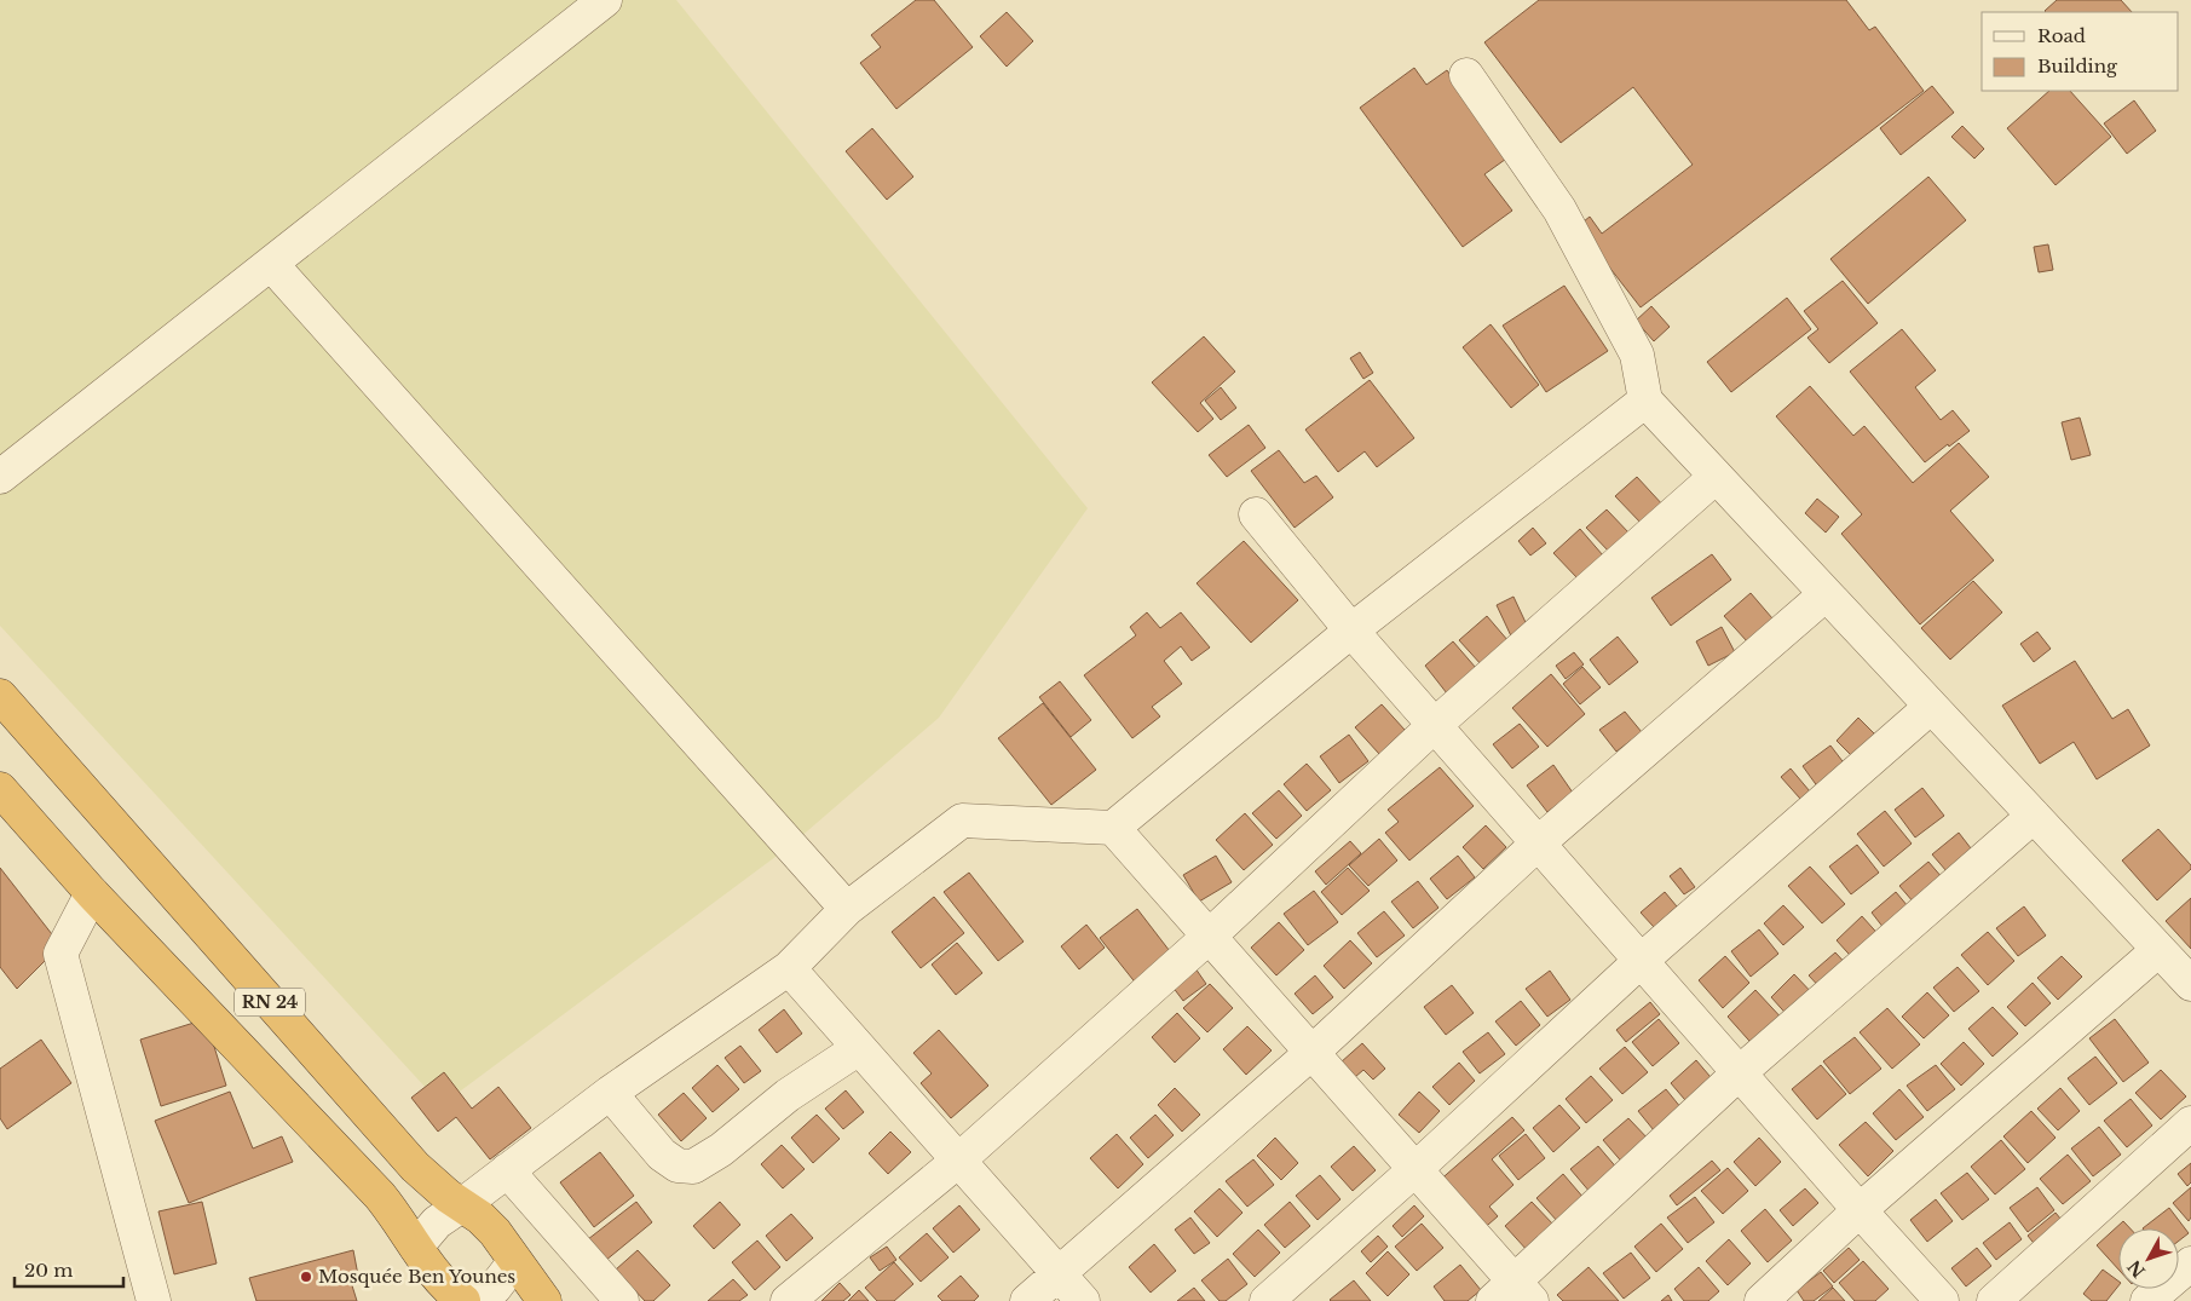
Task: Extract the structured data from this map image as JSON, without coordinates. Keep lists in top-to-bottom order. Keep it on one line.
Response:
{"streets":{"highway":["RN 24"]},"places":["Mosquée Ben Younes"],"legend":["Road","Building"],"scale_bar":"20 m","north":"bottom left"}
